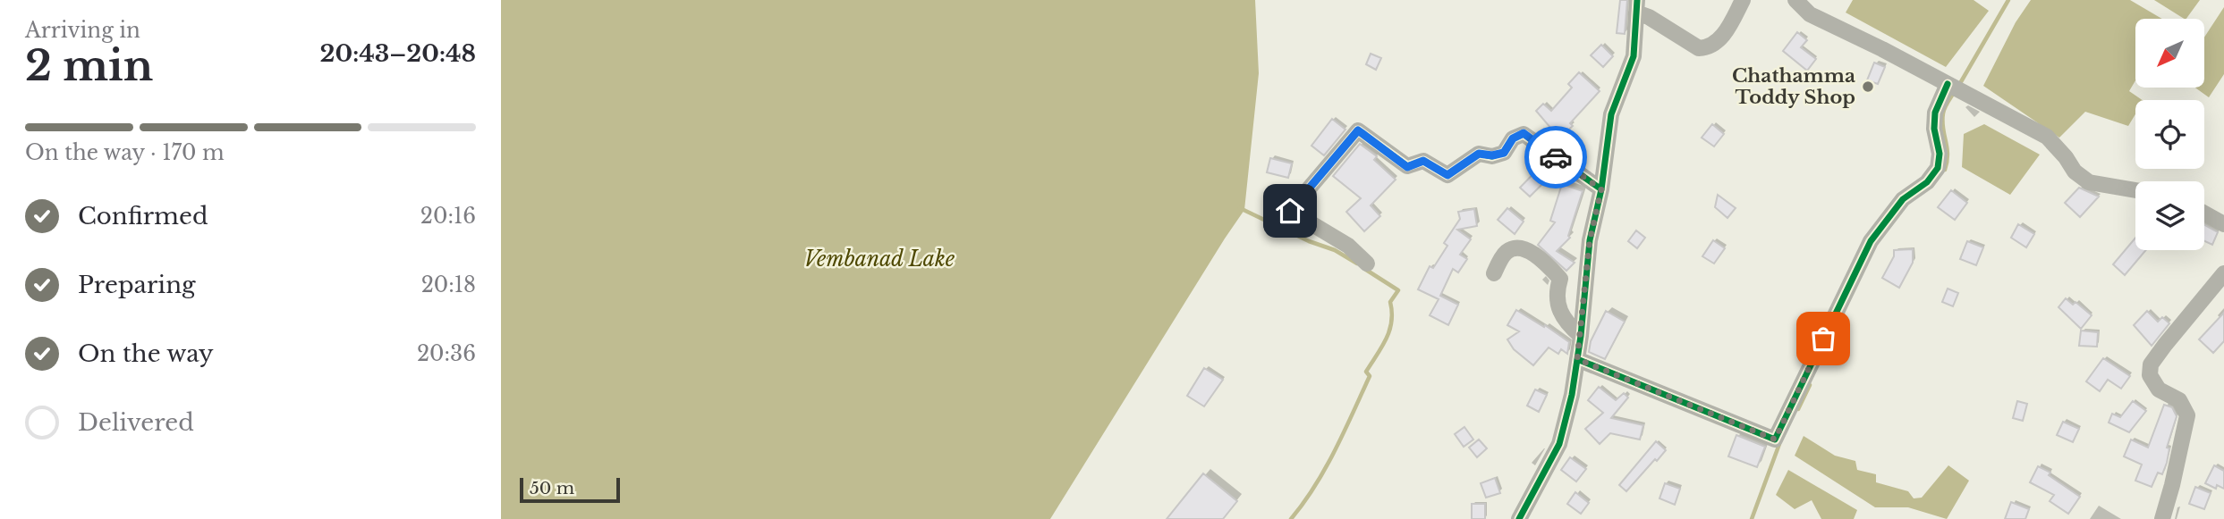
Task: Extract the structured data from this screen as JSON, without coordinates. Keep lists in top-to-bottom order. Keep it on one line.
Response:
{"water":["Vembanad Lake"],"places":["Chathamma Toddy Shop"],"scale_bar":"50 m","north":"bottom left","page":{"heading":["2 min","Arriving in","20:43–20:48"],"bar":"On the way · 170 m","list":[["Confirmed","20:16"],["Preparing","20:18"],["On the way","20:36"],"Delivered"],"scale":"50 m"}}
